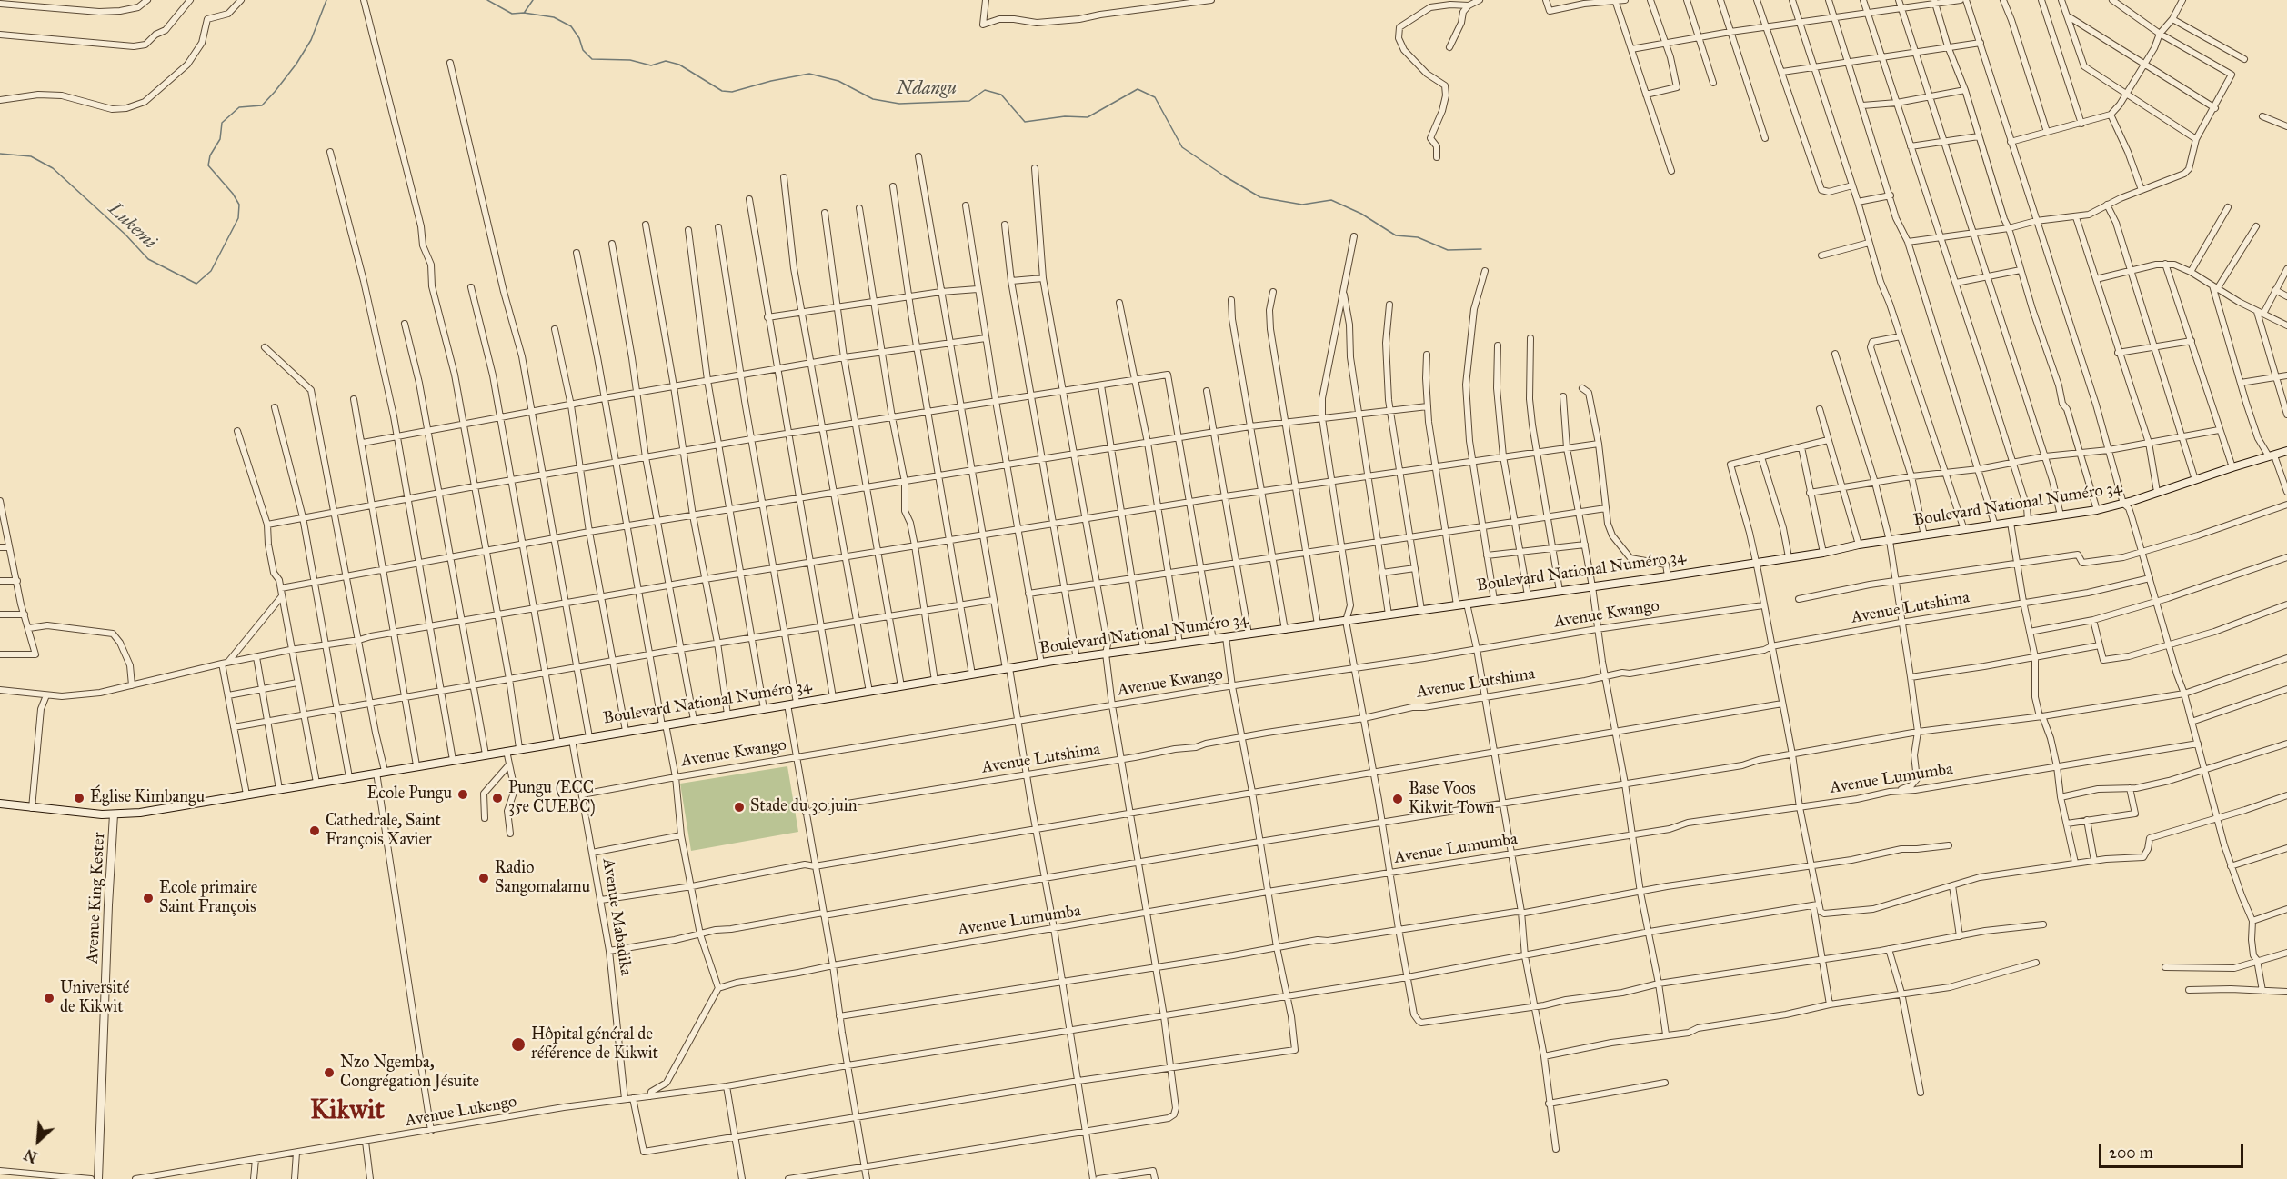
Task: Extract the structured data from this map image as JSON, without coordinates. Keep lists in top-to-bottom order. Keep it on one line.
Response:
{"streets":{"main road":["Boulevard National Numéro 34"],"street":["Avenue Lutshima","Avenue Kwango","Avenue Lumumba","Avenue King Kester","Avenue Mabadika","Avenue Lukengo"]},"crossings":[["Boulevard National Numéro 34","Avenue King Kester"],["Boulevard National Numéro 34","Avenue Mabadika"],["Avenue Kwango","Avenue Mabadika"],["Avenue Mabadika","Avenue Lukengo"]],"districts":["Kikwit"],"water":["Ndangu","Lukemi"],"places":["Ecole Pungu","Église Kimbangu","Pungu (ECC 35e CUEBC)","Base Voos Kikwit Town","Stade du 30 juin","Cathedrale, Saint François Xavier","Radio Sangomalamu","Ecole primaire Saint François","Université de Kikwit","Hôpital général de référence de Kikwit","Nzo Ngemba, Congrégation Jésuite"],"scale_bar":"200 m","north":"bottom left"}
